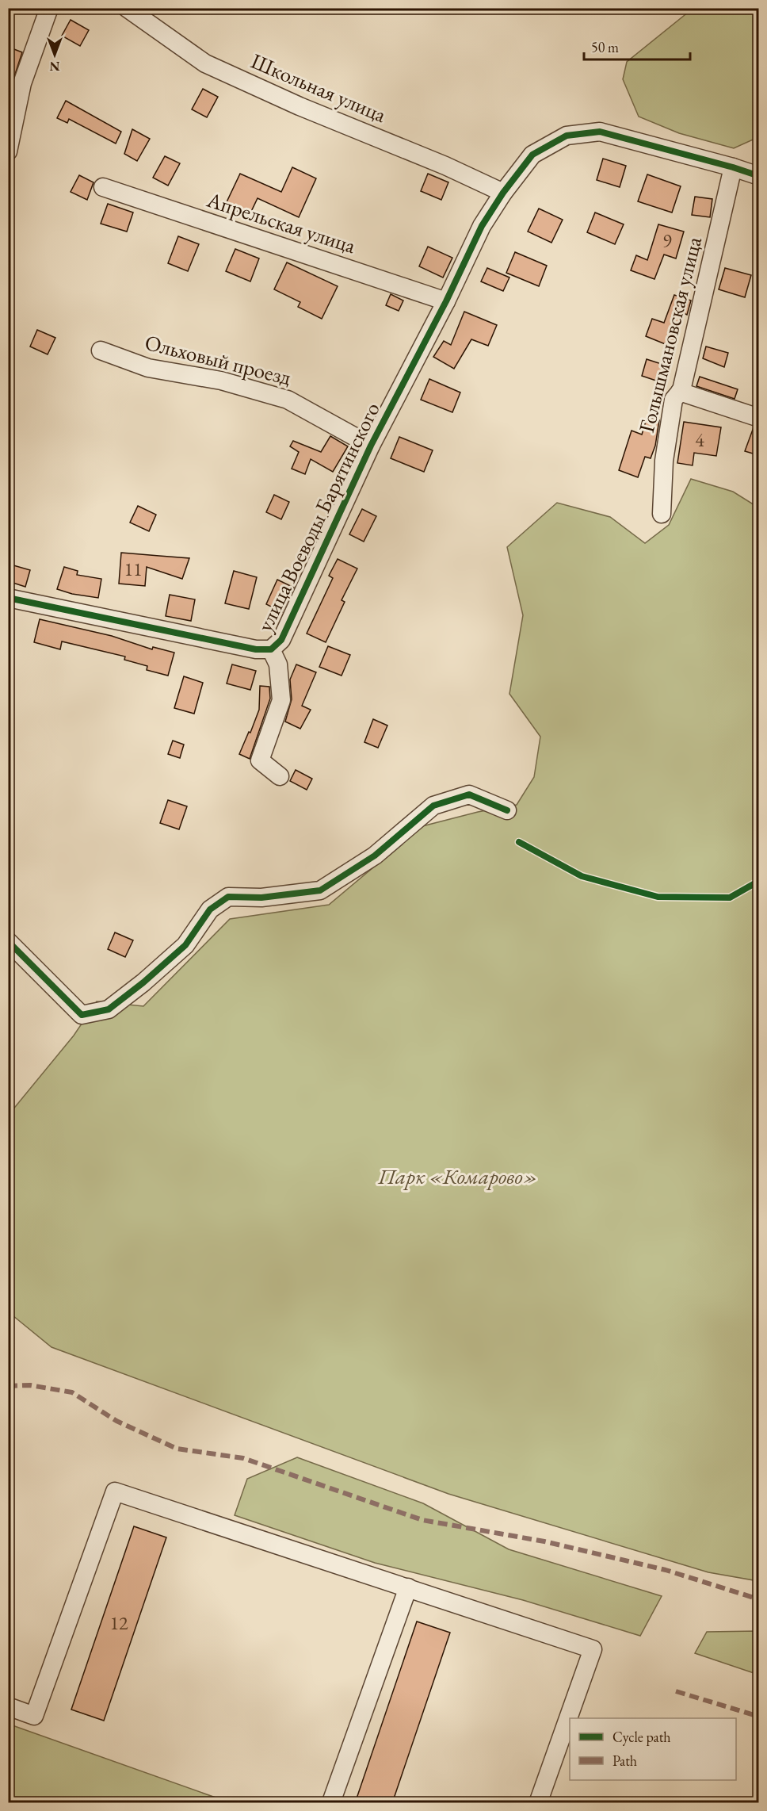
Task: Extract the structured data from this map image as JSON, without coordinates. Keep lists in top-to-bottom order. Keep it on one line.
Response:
{"streets":{"street":["Школьная улица","Апрельская улица","Голышмановская улица","Ольховый проезд","улица Воеводы Барятинского"]},"crossings":[["Школьная улица","улица Воеводы Барятинского"],["Апрельская улица","улица Воеводы Барятинского"],["Голышмановская улица","улица Воеводы Барятинского"],["Ольховый проезд","улица Воеводы Барятинского"]],"parks":["Парк «Комарово»"],"house_numbers":["9","4","11","12"],"legend":["Cycle path","Path"],"scale_bar":"50 m","north":"bottom"}
